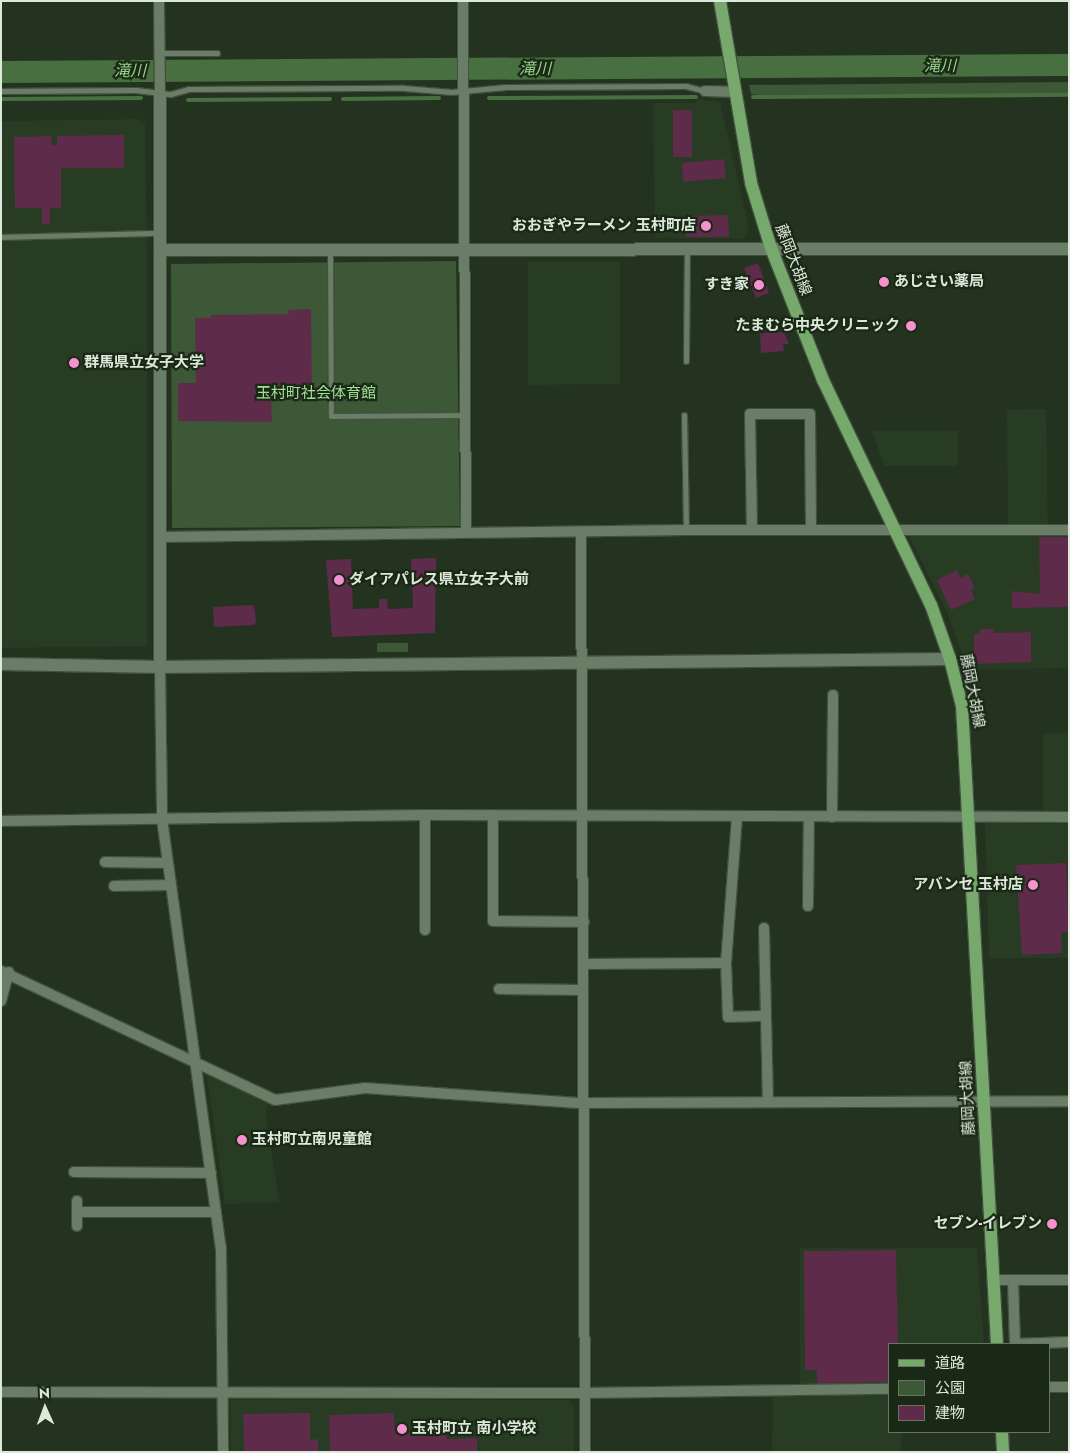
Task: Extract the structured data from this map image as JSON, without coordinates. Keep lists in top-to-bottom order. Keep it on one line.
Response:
{"streets":{"main road":["藤岡大胡線"]},"water":["滝川"],"parks":["玉村町社会体育館"],"places":["おおぎやラーメン 玉村町店","あじさい薬局","すき家","たまむら中央クリニック","群馬県立女子大学","ダイアパレス県立女子大前","アバンセ 玉村店","玉村町立南児童館","セブン-イレブン","玉村町立 南小学校"],"legend":["道路","公園","建物"],"north":"top"}
